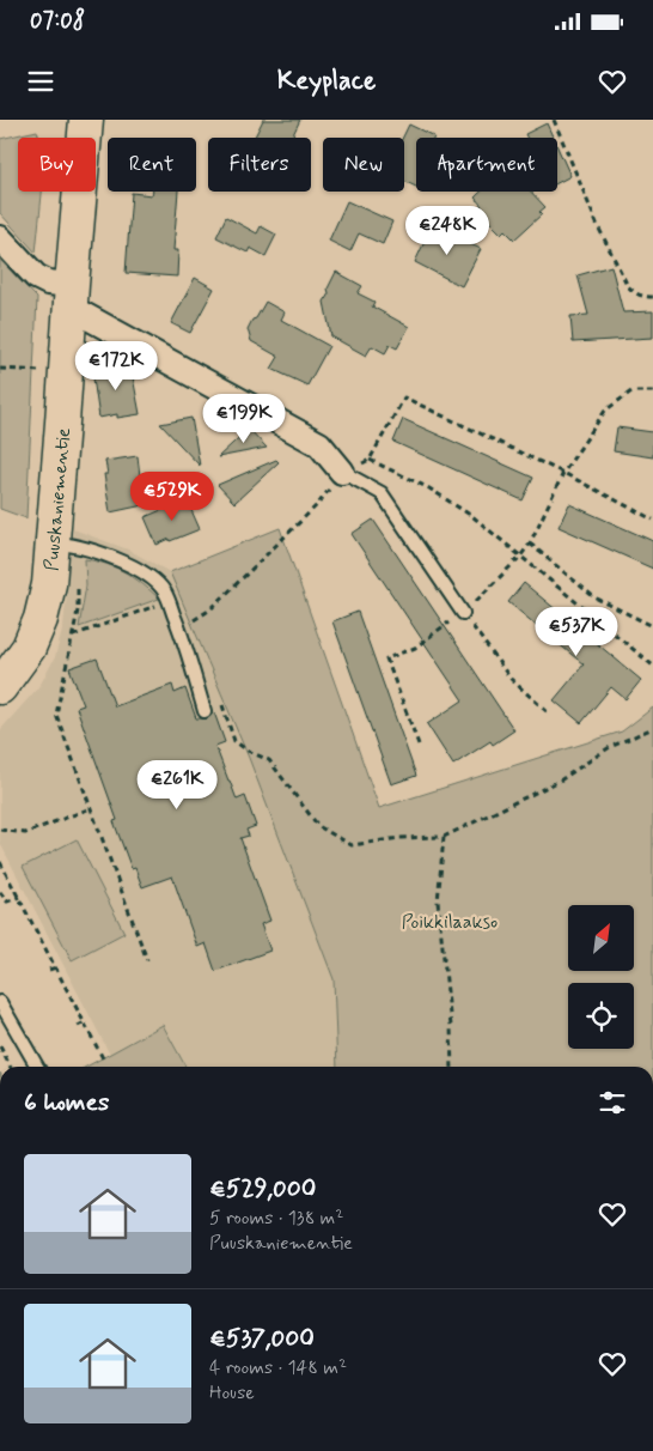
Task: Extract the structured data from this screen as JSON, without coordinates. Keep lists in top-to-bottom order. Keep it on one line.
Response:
{"streets":{"street":["Puuskaniementie"]},"parks":["Poikkilaakso"],"north":"top right","page":{"status":"07:08","header":"Keyplace","chip":["Buy","Rent","Filters","New","Apartment"],"price":["€248K","€172K","€199K","€529K","€537K","€261K"],"heading":"6 homes","list":[{"name":"€529,000","note":"5 rooms · 138 m² · Puuskaniementie"},{"name":"€537,000","note":"4 rooms · 148 m² · House"}]}}
